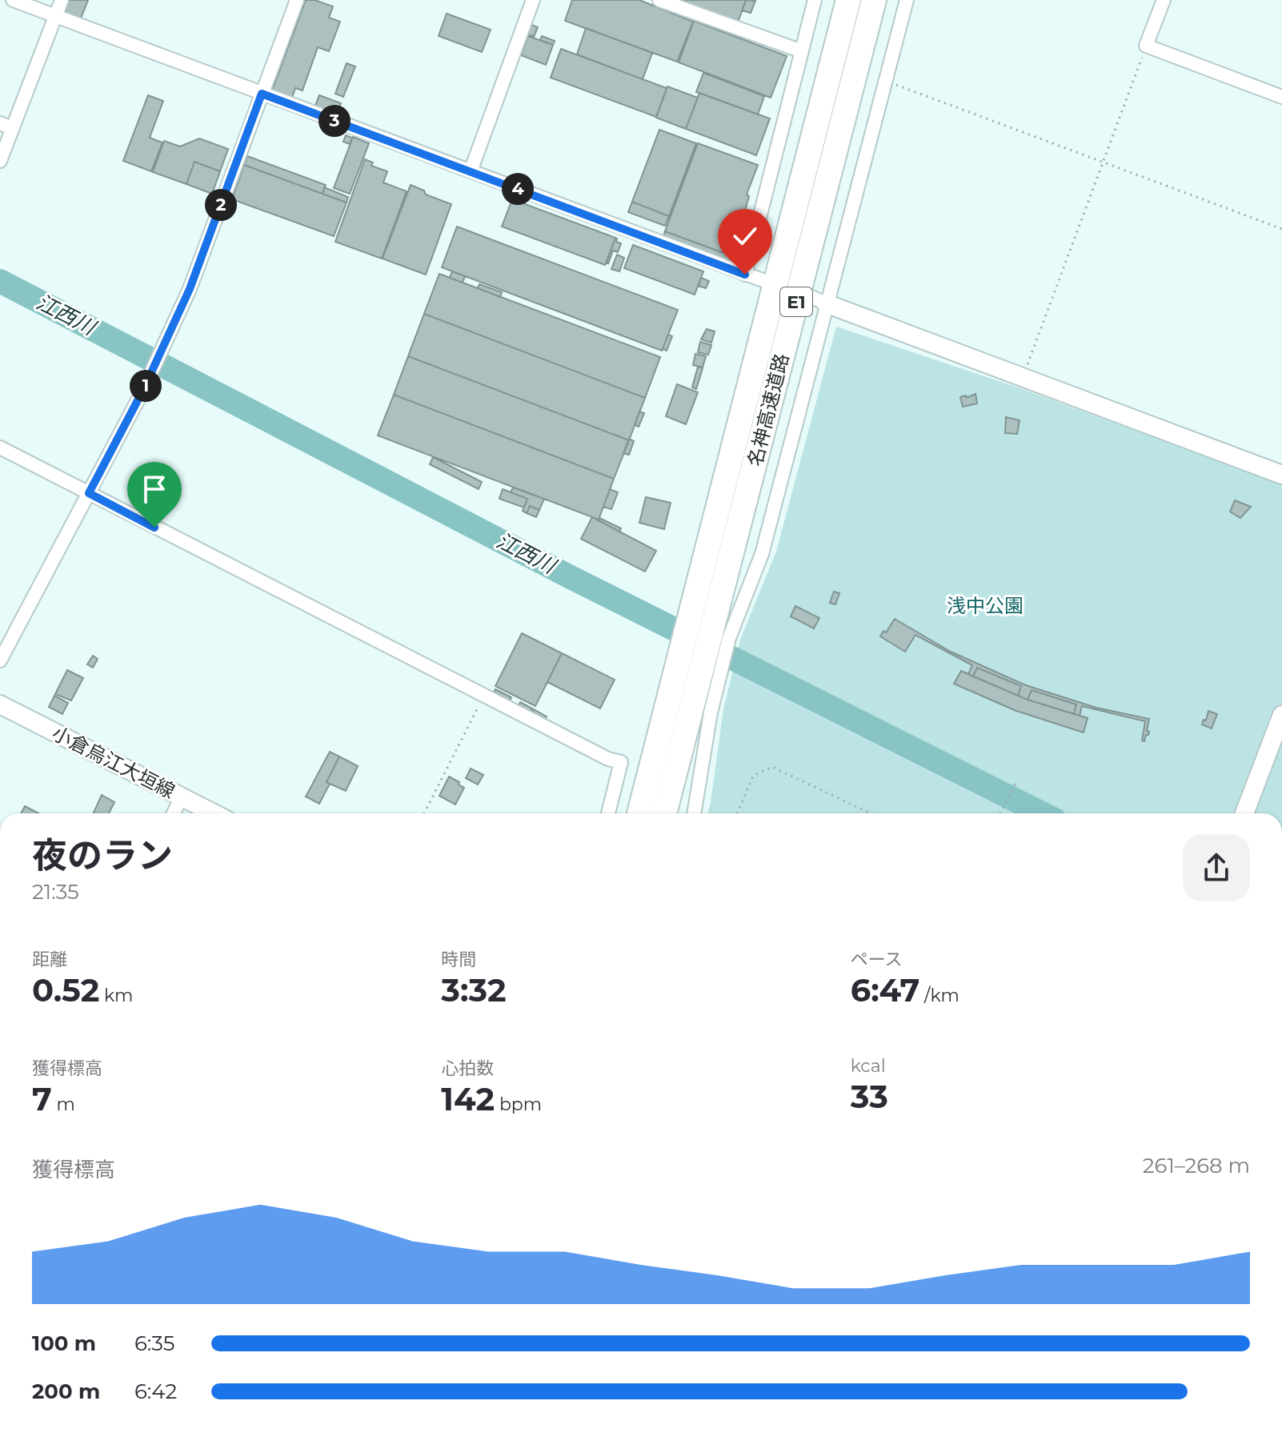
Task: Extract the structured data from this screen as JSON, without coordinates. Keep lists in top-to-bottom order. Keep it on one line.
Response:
{"streets":{"highway":["E1","名神高速道路"],"street":["小倉烏江大垣線"]},"water":["江西川"],"parks":["浅中公園"],"page":{"pins":["3","4","2","1"],"heading":["夜のラン","21:35"],"stats":[["距離","0.52 km"],["時間","3:32"],["ペース","6:47 /km"],["獲得標高","7 m"],["心拍数","142 bpm"],["kcal","33"]],"chart":["獲得標高","261–268 m"],"list":[{"name":"100 m","note":"6:35"},{"name":"200 m","note":"6:42"}]}}
